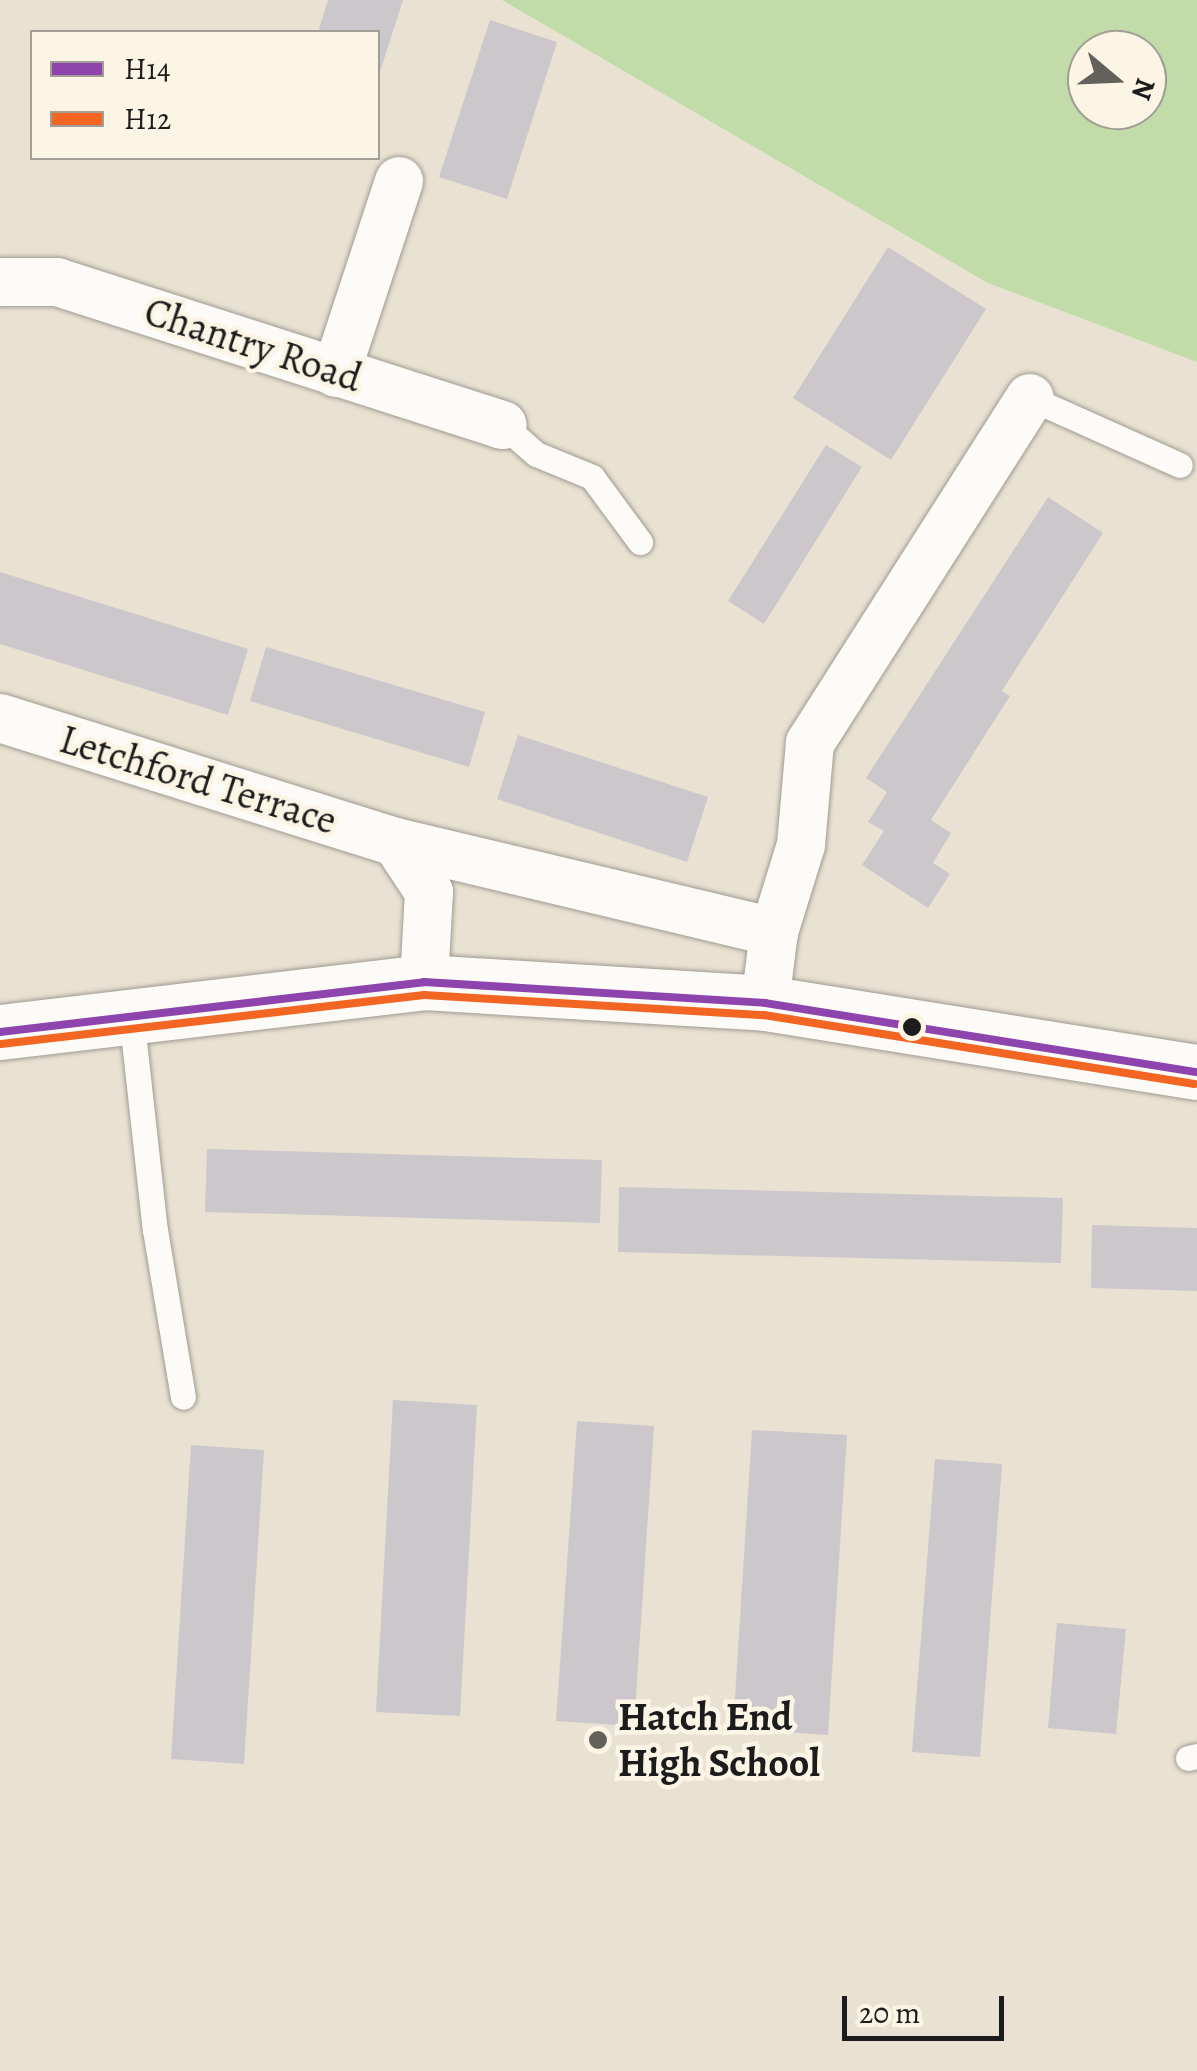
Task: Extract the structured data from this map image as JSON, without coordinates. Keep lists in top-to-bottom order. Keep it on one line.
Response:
{"streets":{"street":["Chantry Road","Letchford Terrace"]},"places":["Hatch End High School"],"lines":["transit line H14","transit line H12"],"legend":["H14","H12"],"scale_bar":"20 m","north":"right"}
